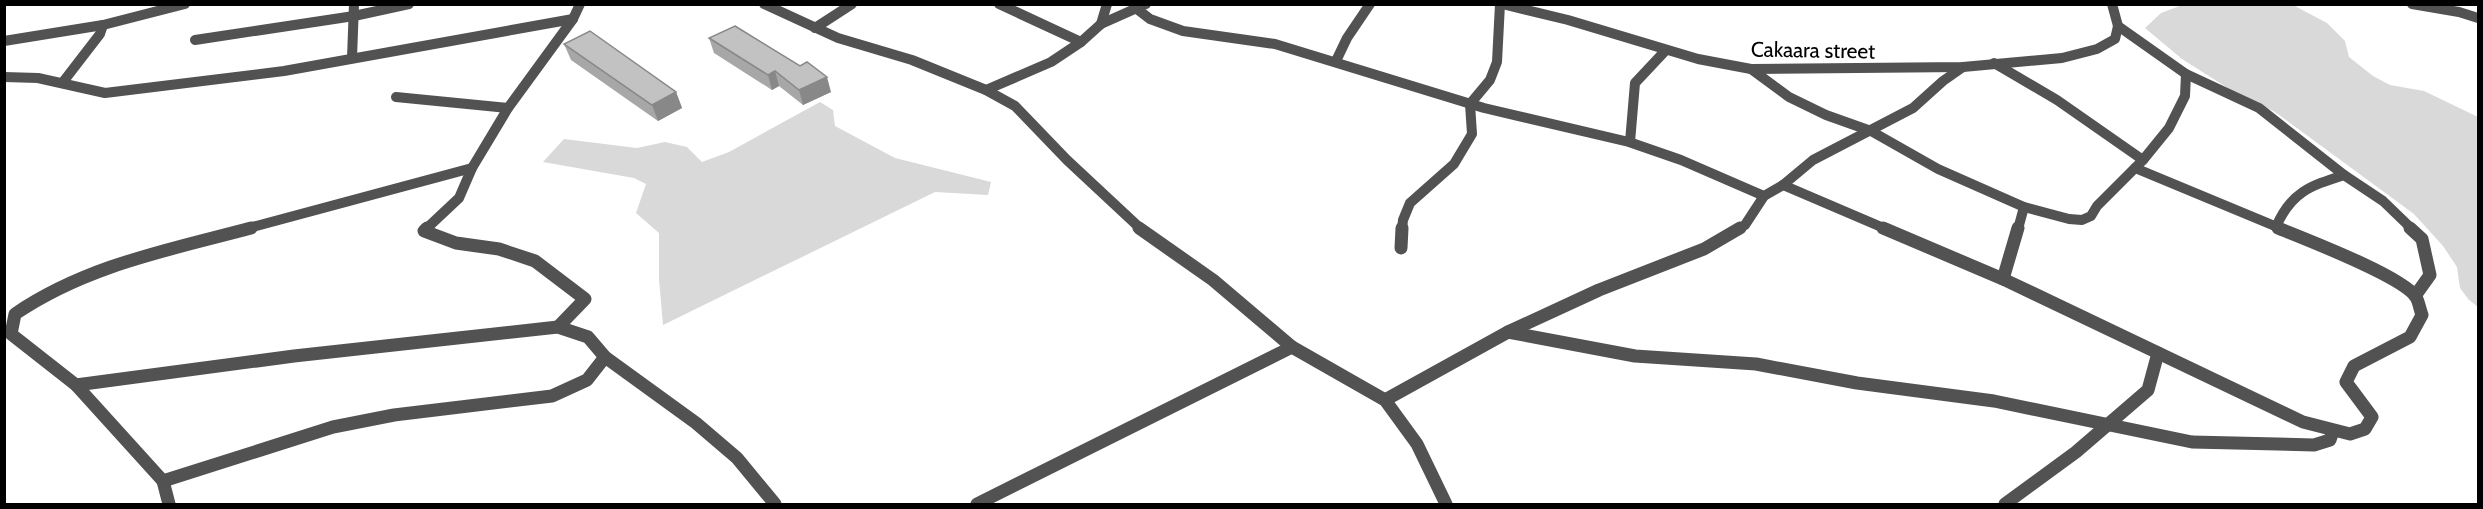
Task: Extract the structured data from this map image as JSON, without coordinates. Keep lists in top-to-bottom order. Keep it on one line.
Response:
{"streets":{"street":["Cakaara street"]}}
